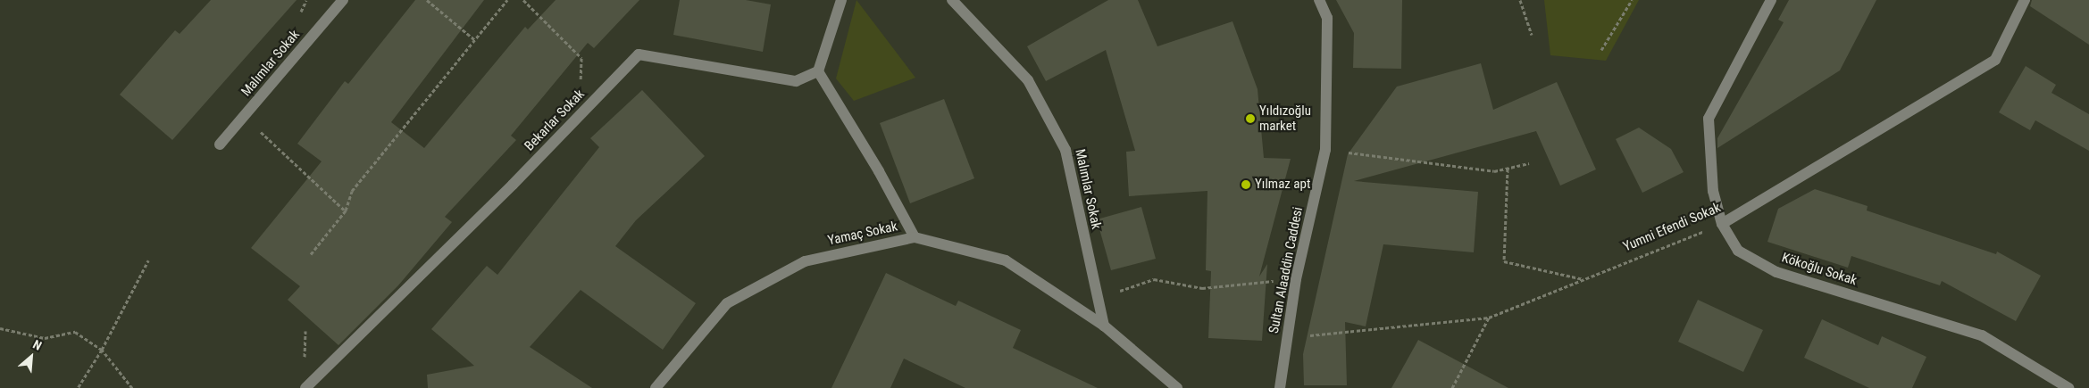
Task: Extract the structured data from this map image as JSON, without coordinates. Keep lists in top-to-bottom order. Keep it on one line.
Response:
{"streets":{"street":["Malımlar Sokak","Bekarlar Sokak","Yumni Efendi Sokak","Yamaç Sokak","Kökoğlu Sokak","Sultan Alaaddin Caddesi"]},"crossings":[["Malımlar Sokak","Yamaç Sokak"],["Yumni Efendi Sokak","Kökoğlu Sokak"],["Yumni Efendi Sokak","Sultan Alaaddin Caddesi"]],"places":["Yıldızoğlu market","Yılmaz apt"],"north":"top right"}
